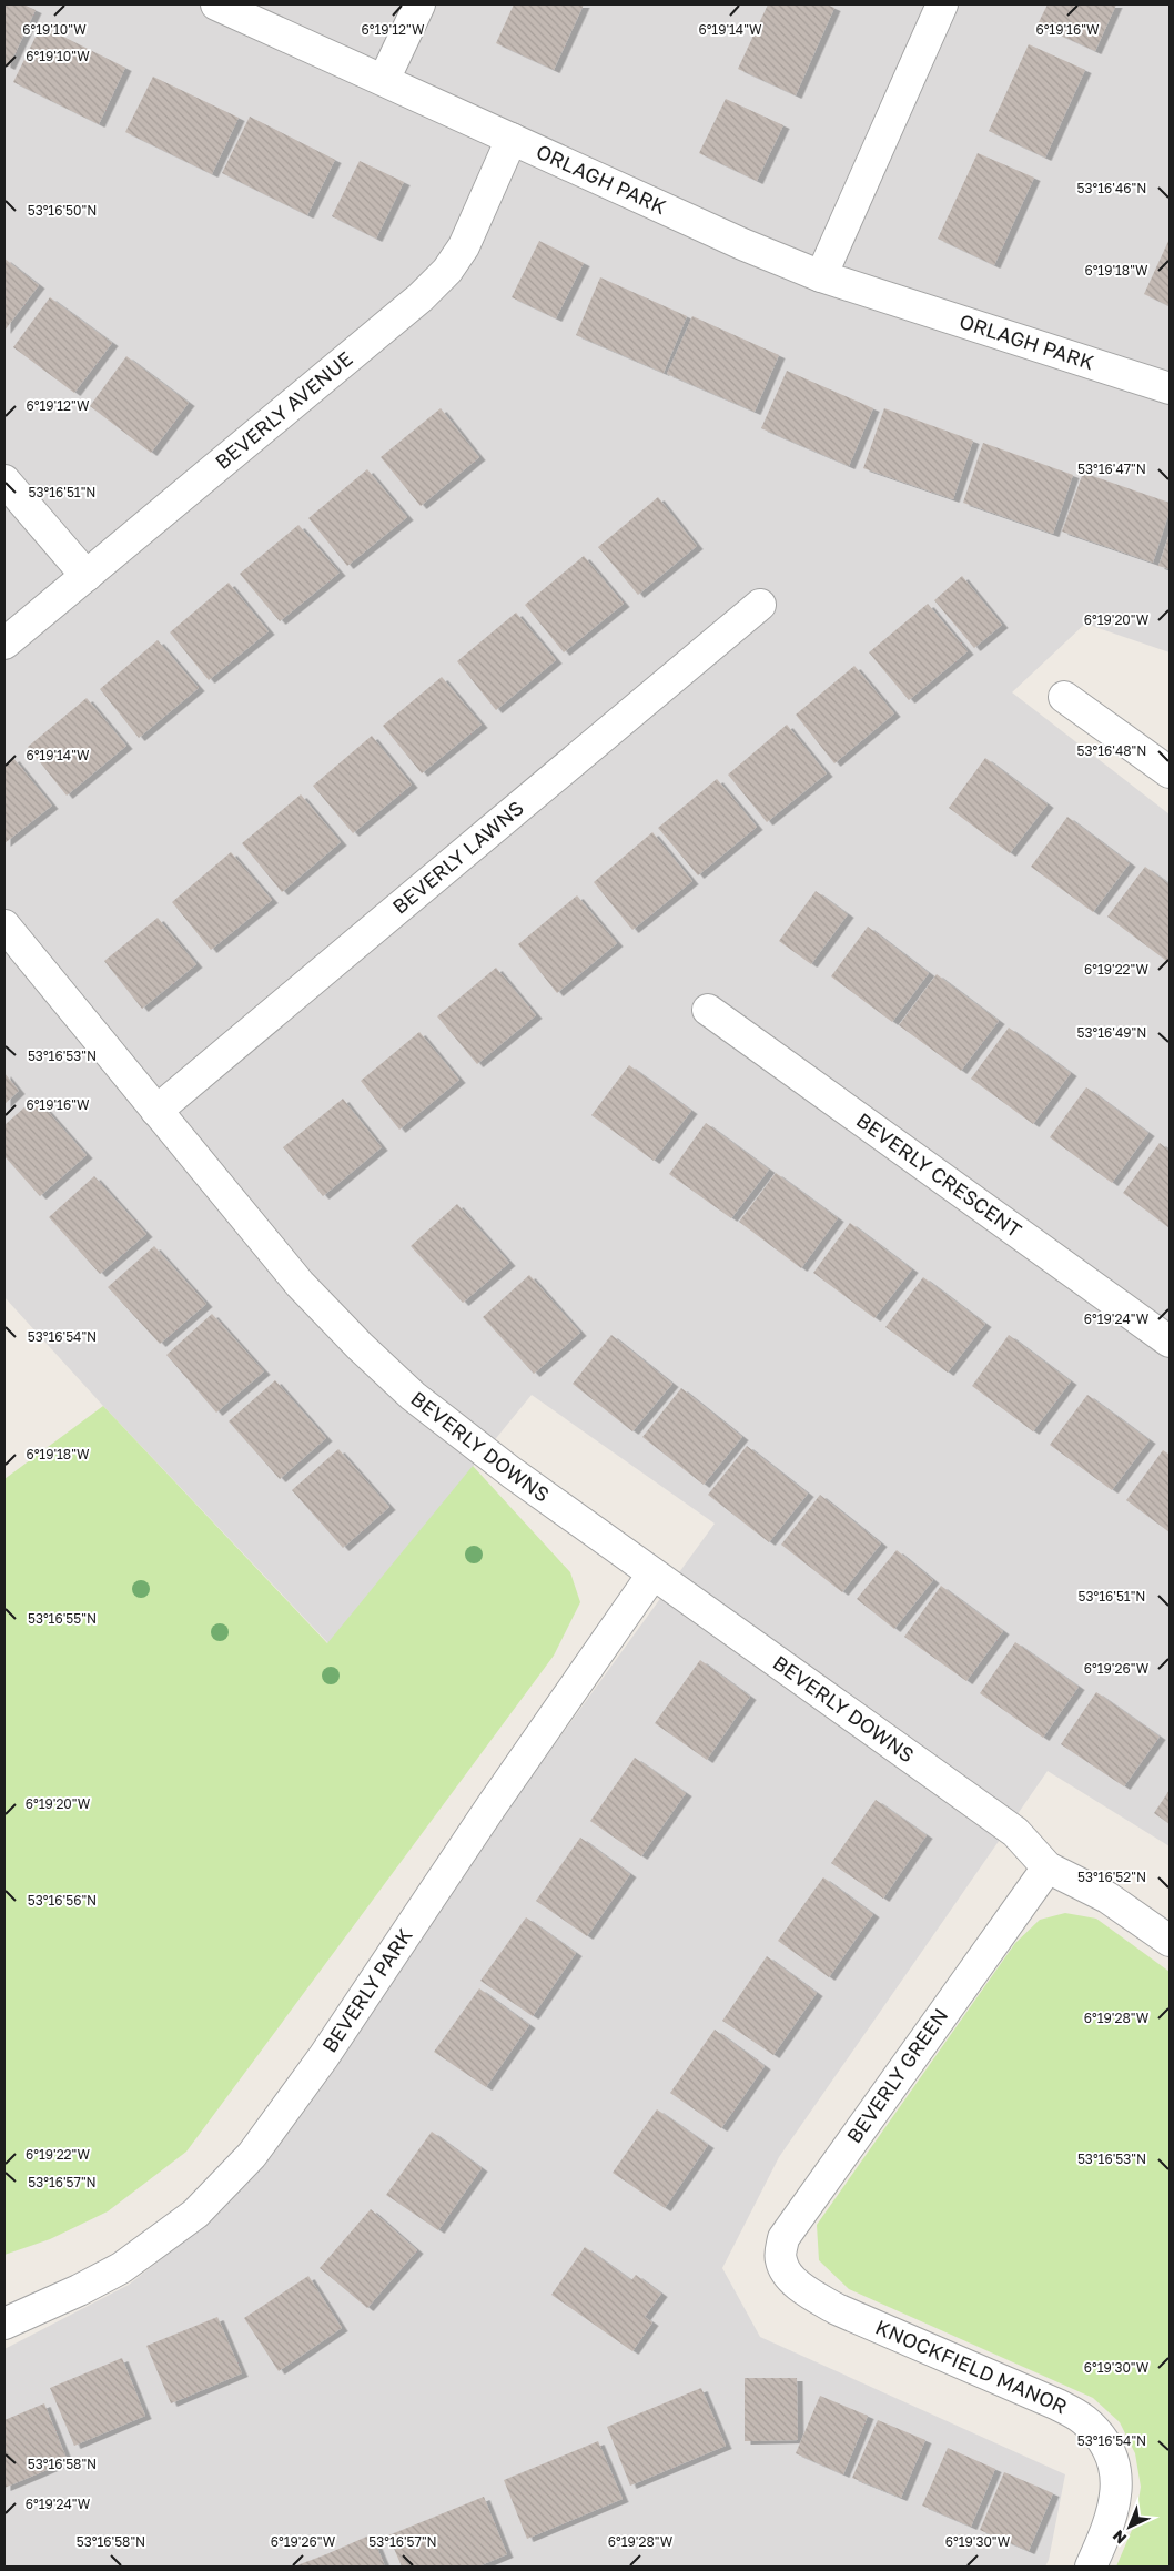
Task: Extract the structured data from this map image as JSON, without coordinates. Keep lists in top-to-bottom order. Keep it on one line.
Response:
{"streets":{"street":["ORLAGH PARK","BEVERLY AVENUE","BEVERLY LAWNS","BEVERLY CRESCENT","BEVERLY DOWNS","BEVERLY PARK","BEVERLY GREEN","KNOCKFIELD MANOR"]},"crossings":[["ORLAGH PARK","BEVERLY AVENUE"],["BEVERLY LAWNS","BEVERLY DOWNS"],["BEVERLY DOWNS","BEVERLY PARK"],["BEVERLY DOWNS","BEVERLY GREEN"],["BEVERLY GREEN","KNOCKFIELD MANOR"]],"north":"bottom left","coordinates":["6°19'10\"W","6°19'12\"W","6°19'14\"W","6°19'16\"W","53°16'46\"N","53°16'50\"N","6°19'18\"W","53°16'47\"N","53°16'51\"N","6°19'20\"W","53°16'48\"N","6°19'22\"W","53°16'49\"N","53°16'53\"N","6°19'24\"W","53°16'54\"N","53°16'55\"N","6°19'26\"W","53°16'52\"N","53°16'56\"N","6°19'28\"W","53°16'57\"N","6°19'30\"W","53°16'58\"N"]}
